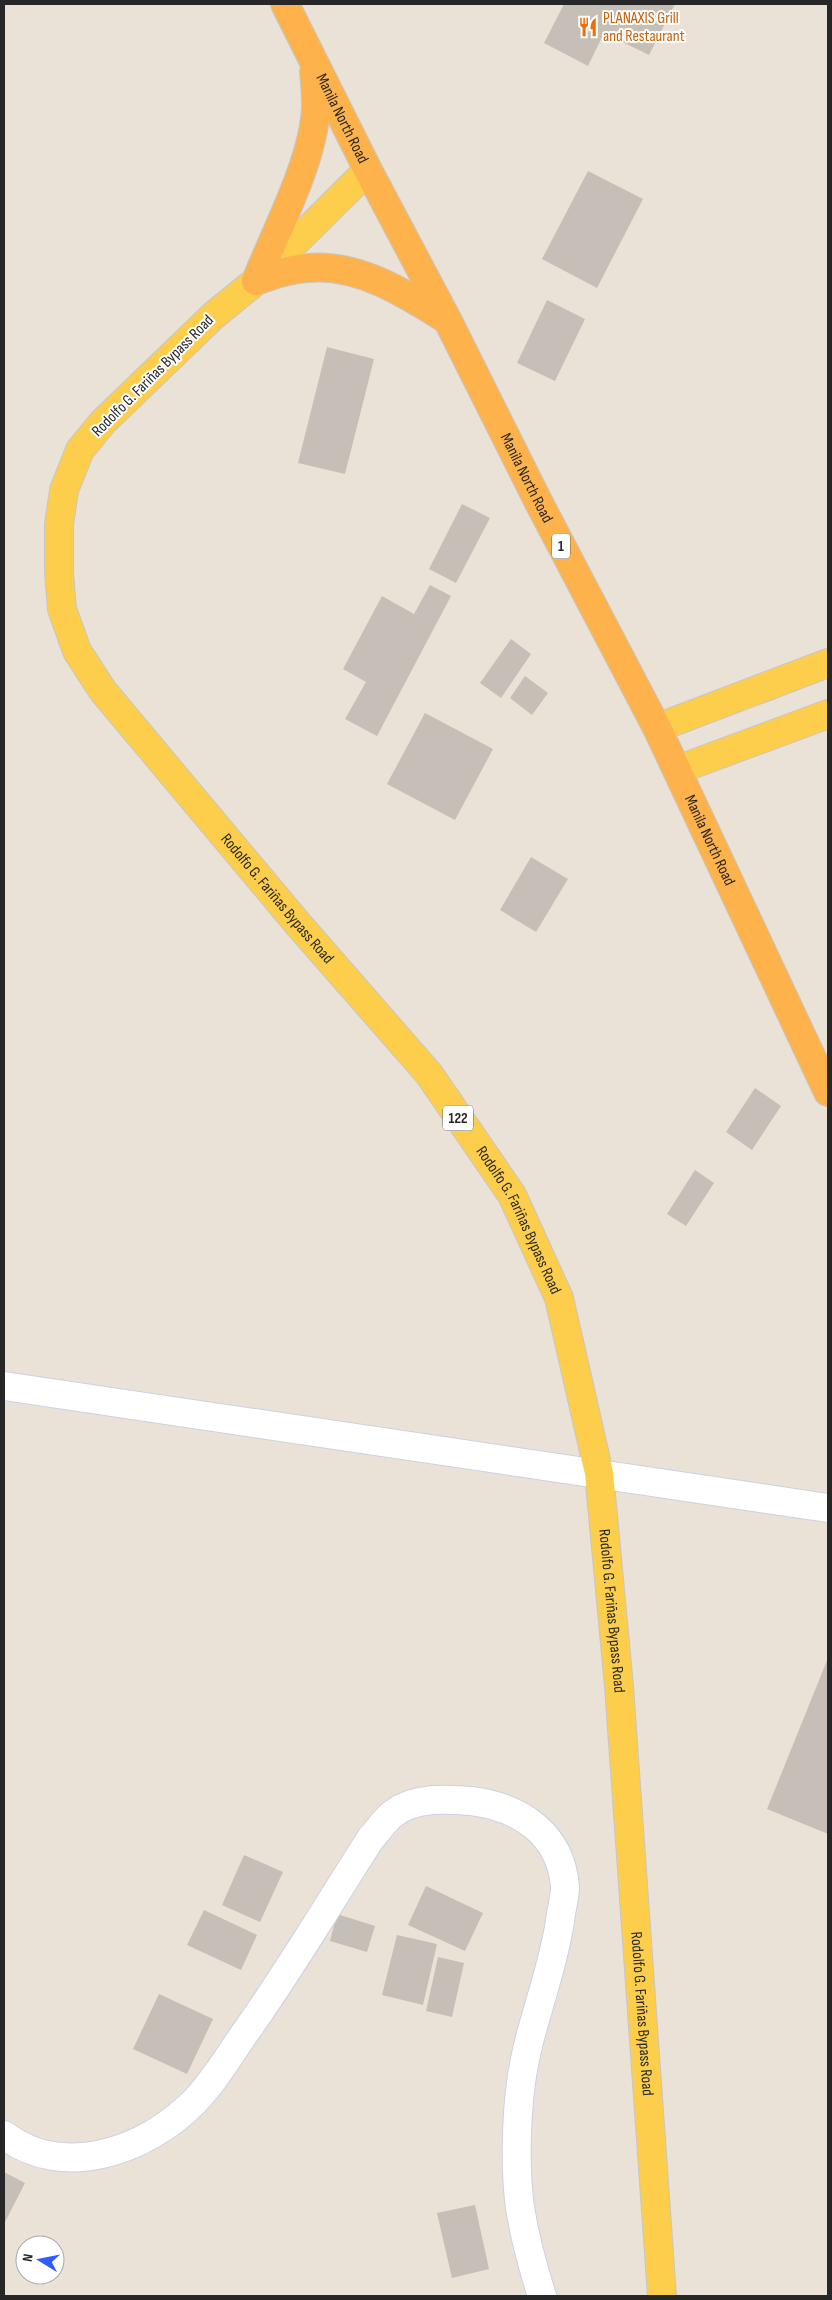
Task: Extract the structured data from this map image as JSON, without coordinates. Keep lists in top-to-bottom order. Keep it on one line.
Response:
{"streets":{"highway":["Manila North Road","1"],"main road":["Rodolfo G. Fariñas Bypass Road","122"]},"crossings":[["Manila North Road","Rodolfo G. Fariñas Bypass Road"]],"places":{"restaurant":["PLANAXIS Grill and Restaurant"]},"north":"left"}
